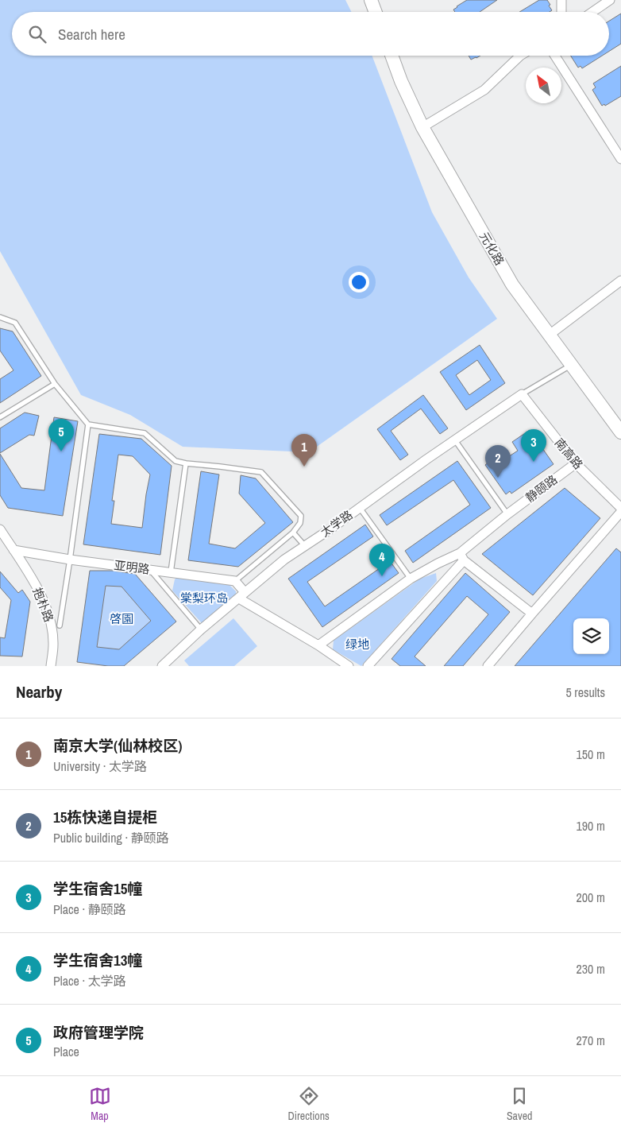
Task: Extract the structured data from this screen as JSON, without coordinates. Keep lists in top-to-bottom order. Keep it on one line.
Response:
{"streets":{"street":["元化路","南高路","静颐路","太学路","亚明路","抱朴路"]},"crossings":[["南高路","静颐路"],["南高路","太学路"],["亚明路","抱朴路"]],"parks":["棠梨环岛","啓園","绿地"],"north":"top left","page":{"search":"Search here","pins":["5","3","1","2","4"],"heading":["Nearby","5 results"],"list":[{"mark":"1","name":"南京大学(仙林校区)","note":"University · 太学路","value":"150 m"},{"mark":"2","name":"15栋快递自提柜","note":"Public building · 静颐路","value":"190 m"},{"mark":"3","name":"学生宿舍15幢","note":"Place · 静颐路","value":"200 m"},{"mark":"4","name":"学生宿舍13幢","note":"Place · 太学路","value":"230 m"},{"mark":"5","name":"政府管理学院","note":"Place","value":"270 m"}],"nav":["Map","Directions","Saved"]}}
